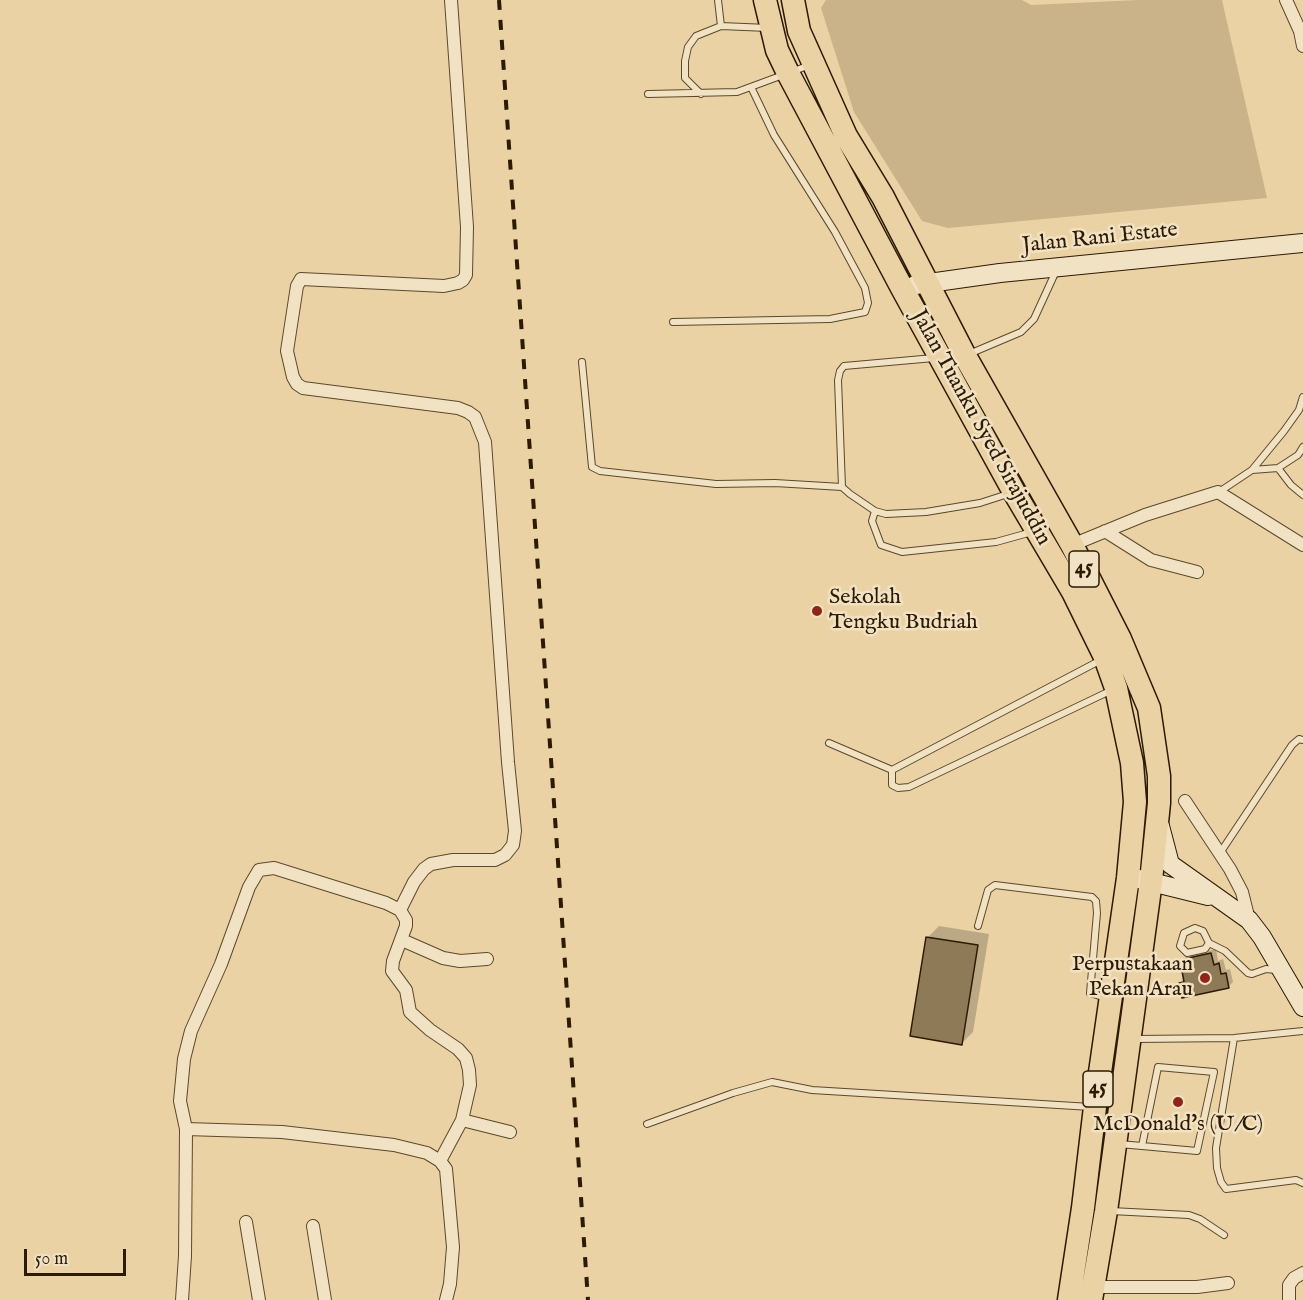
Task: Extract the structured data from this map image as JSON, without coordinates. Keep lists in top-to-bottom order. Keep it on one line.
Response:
{"streets":{"highway":["Jalan Tuanku Syed Sirajuddin","45"],"street":["Jalan Rani Estate"]},"crossings":[["Jalan Rani Estate","Jalan Tuanku Syed Sirajuddin"]],"places":["Sekolah Tengku Budriah","Perpustakaan Pekan Arau","McDonald's (U/C)"],"scale_bar":"50 m"}
